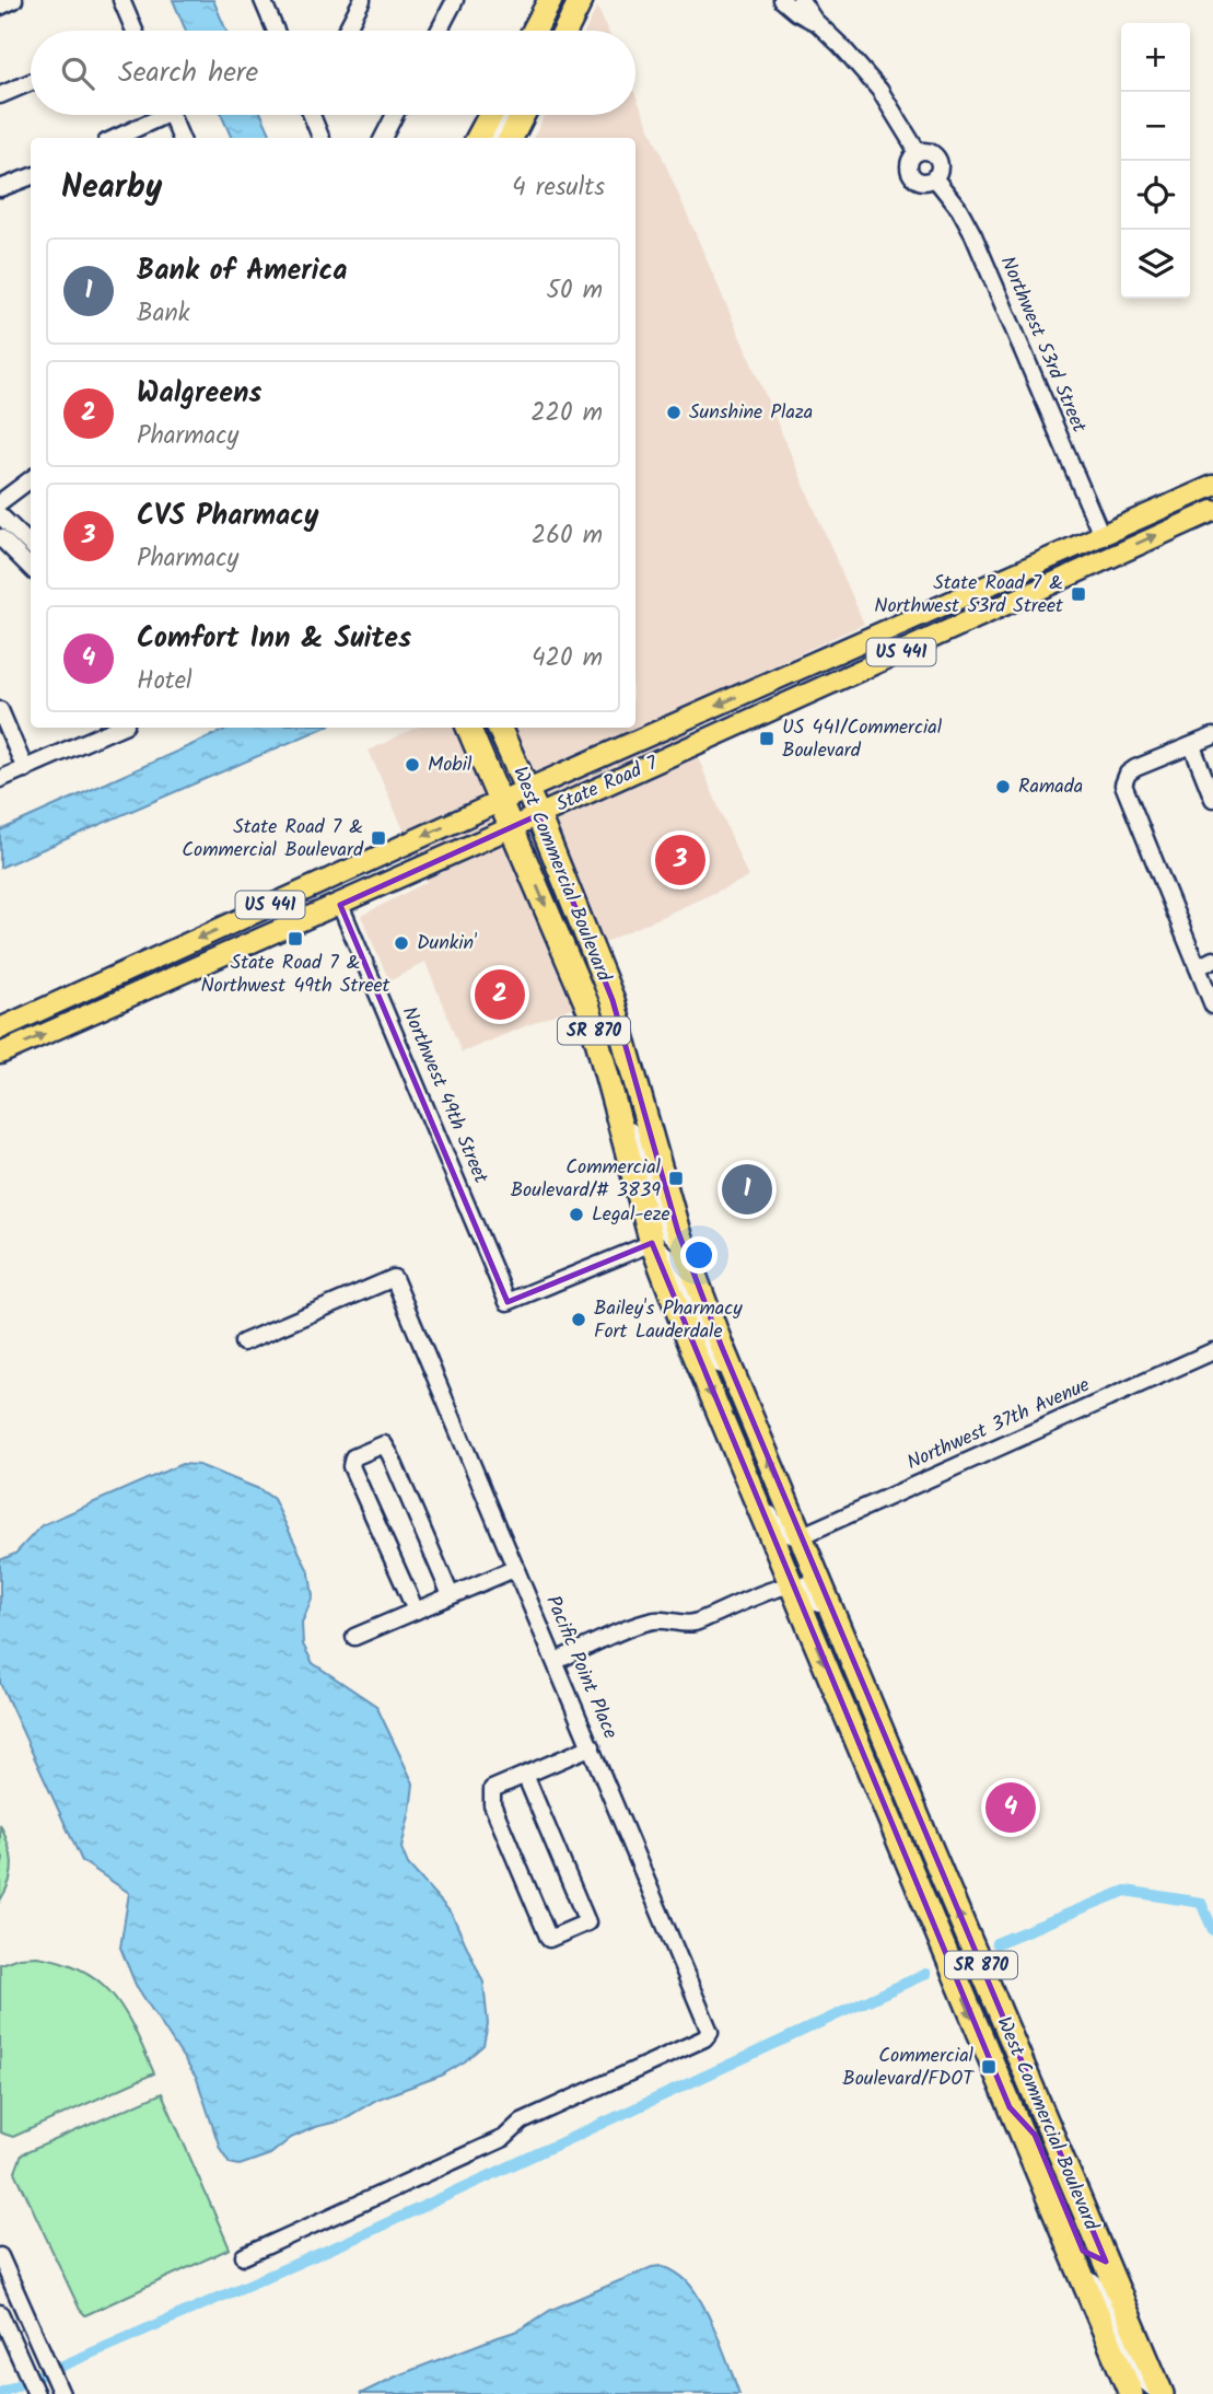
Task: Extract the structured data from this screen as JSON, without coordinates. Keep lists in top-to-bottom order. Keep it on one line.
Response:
{"streets":{"highway":["West Commercial Boulevard","SR 870"],"main road":["US 441","State Road 7"],"street":["Northwest 53rd Street","Northwest 49th Street","Northwest 37th Avenue","Pacific Point Place"]},"crossings":[["Northwest 53rd Street","State Road 7"],["State Road 7","West Commercial Boulevard"],["State Road 7","Northwest 49th Street"],["West Commercial Boulevard","Northwest 49th Street"],["West Commercial Boulevard","Northwest 37th Avenue"]],"places":{"other":["Sunshine Plaza","Mobil","Ramada","Dunkin'","Legal-eze","Bailey's Pharmacy Fort Lauderdale"],"transit":["State Road 7 & Northwest 53rd Street","US 441/Commercial Boulevard","State Road 7 & Commercial Boulevard","State Road 7 & Northwest 49th Street","Commercial Boulevard/# 3839","Commercial Boulevard/FDOT"]},"page":{"map_buttons":["+","−"],"search":"Search here","heading":["Nearby","4 results"],"list":[{"mark":"1","name":"Bank of America","note":"Bank","value":"50 m"},{"mark":"2","name":"Walgreens","note":"Pharmacy","value":"220 m"},{"mark":"3","name":"CVS Pharmacy","note":"Pharmacy","value":"260 m"},{"mark":"4","name":"Comfort Inn & Suites","note":"Hotel","value":"420 m"}],"pins":["3","2","1","4"]}}
